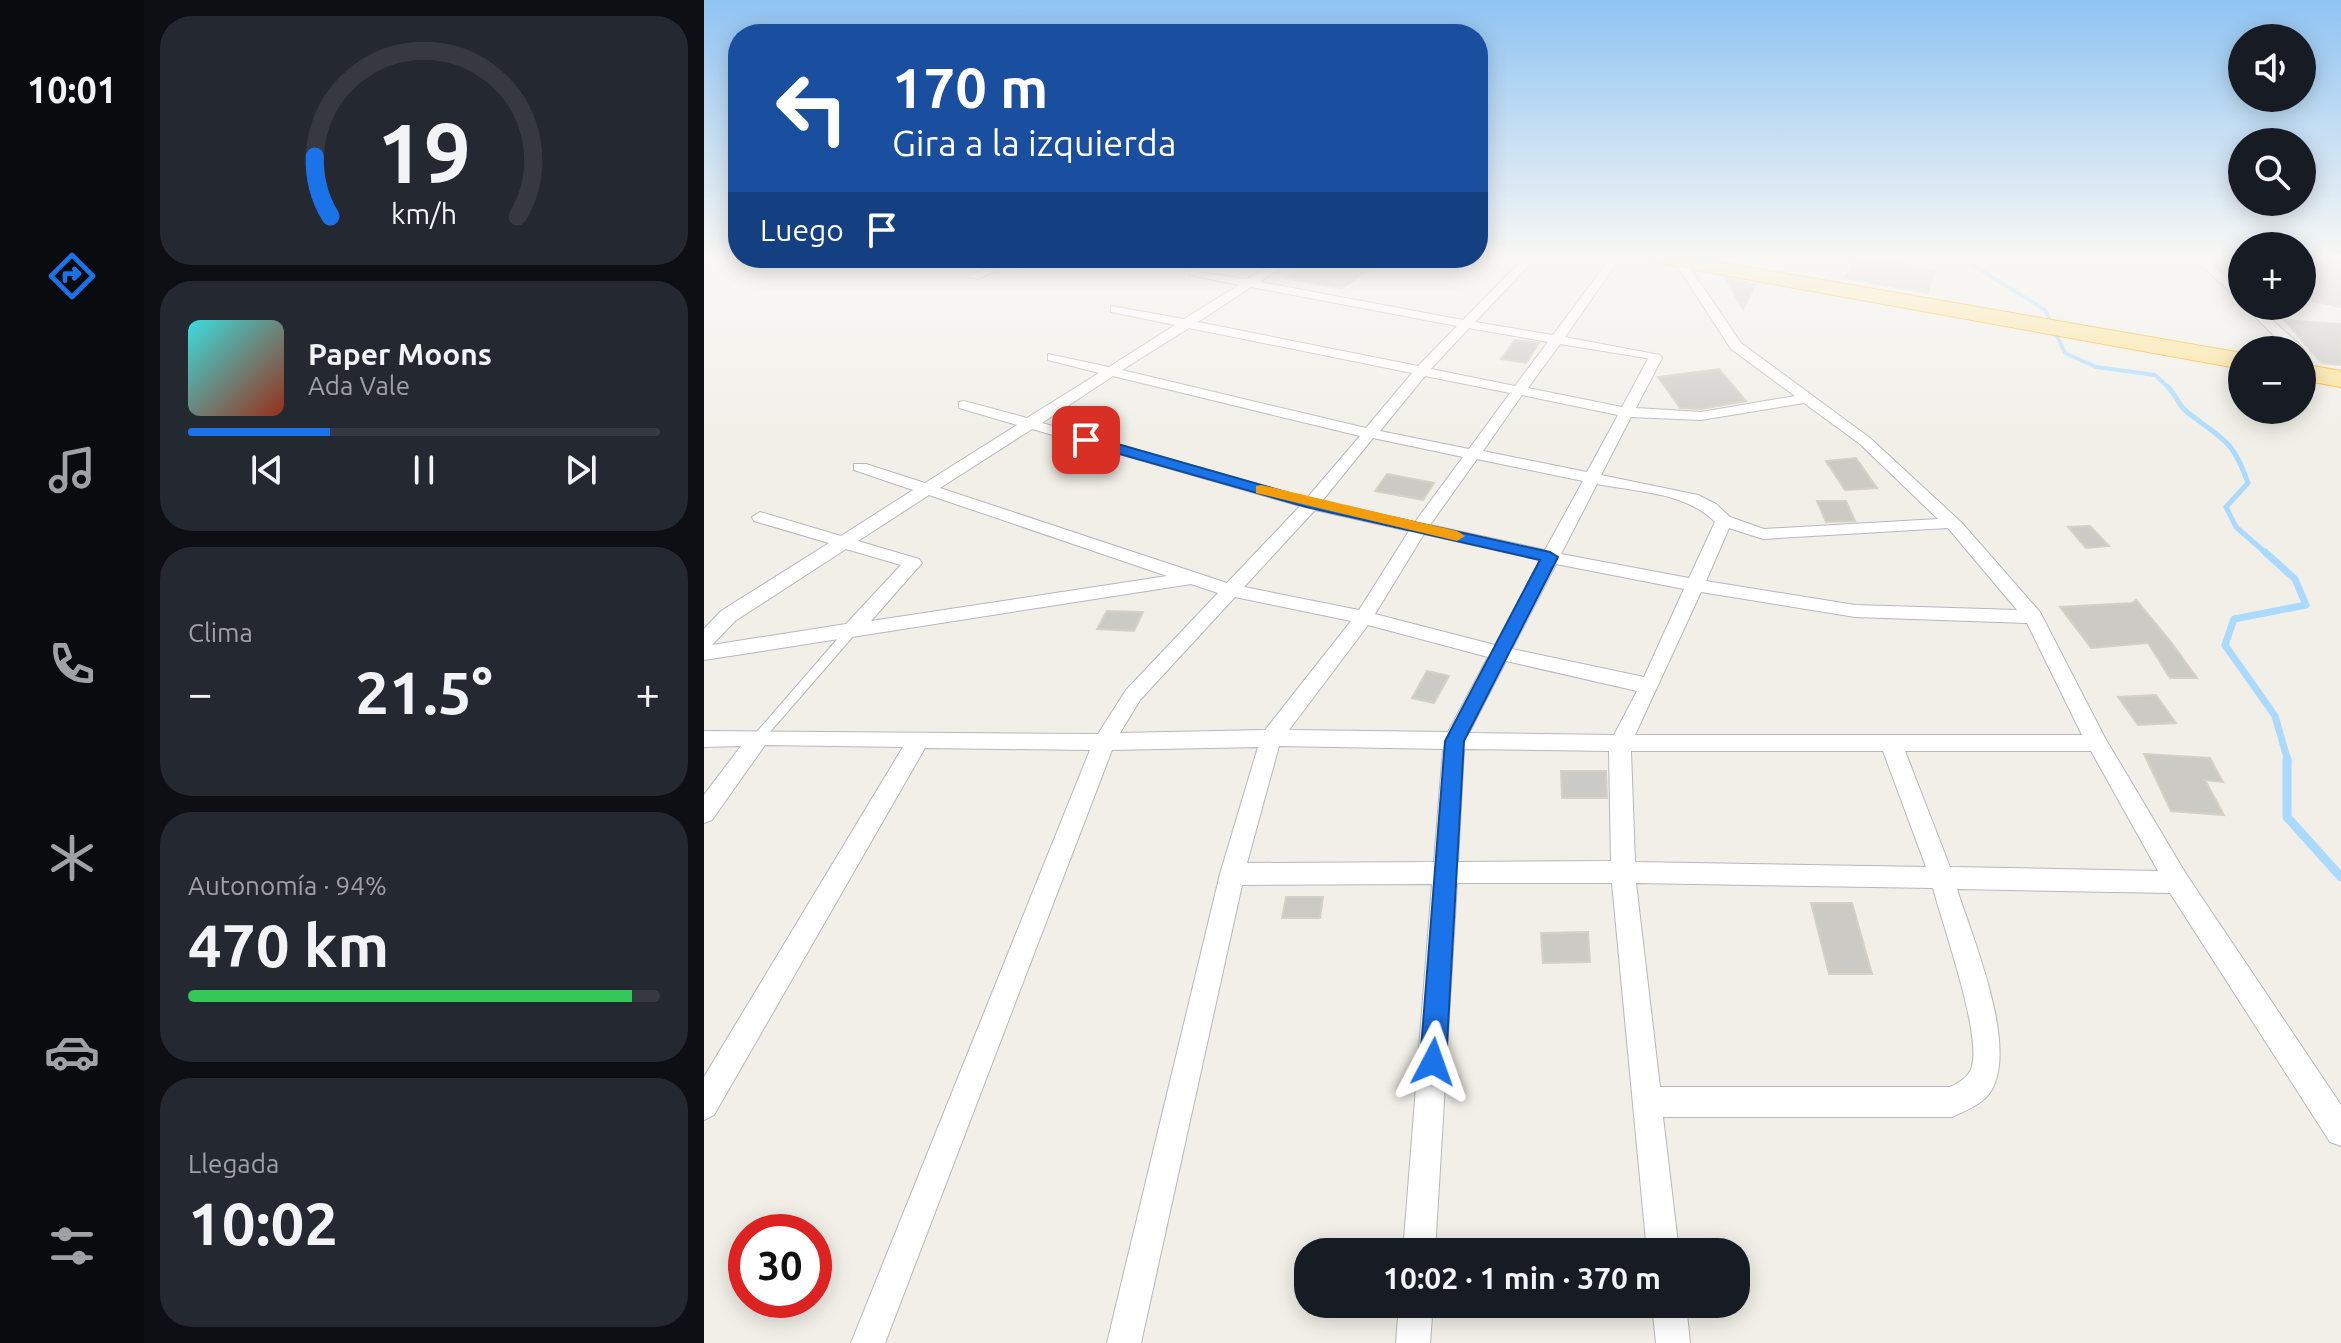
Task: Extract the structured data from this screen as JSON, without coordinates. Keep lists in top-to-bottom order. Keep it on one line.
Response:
{"page":{"tabs":"10:01","map_buttons":["+","−"],"turn":["170 m","Gira a la izquierda"],"then":"Luego","song":["Paper Moons","Ada Vale"],"tile":["Clima",["Autonomía · 94%","470 km"],["Llegada","10:02"]],"heat":["−","21.5°","+"],"limit":"30","trip":"10:02 · 1 min · 370 m","gauge":["19","km/h"]}}
